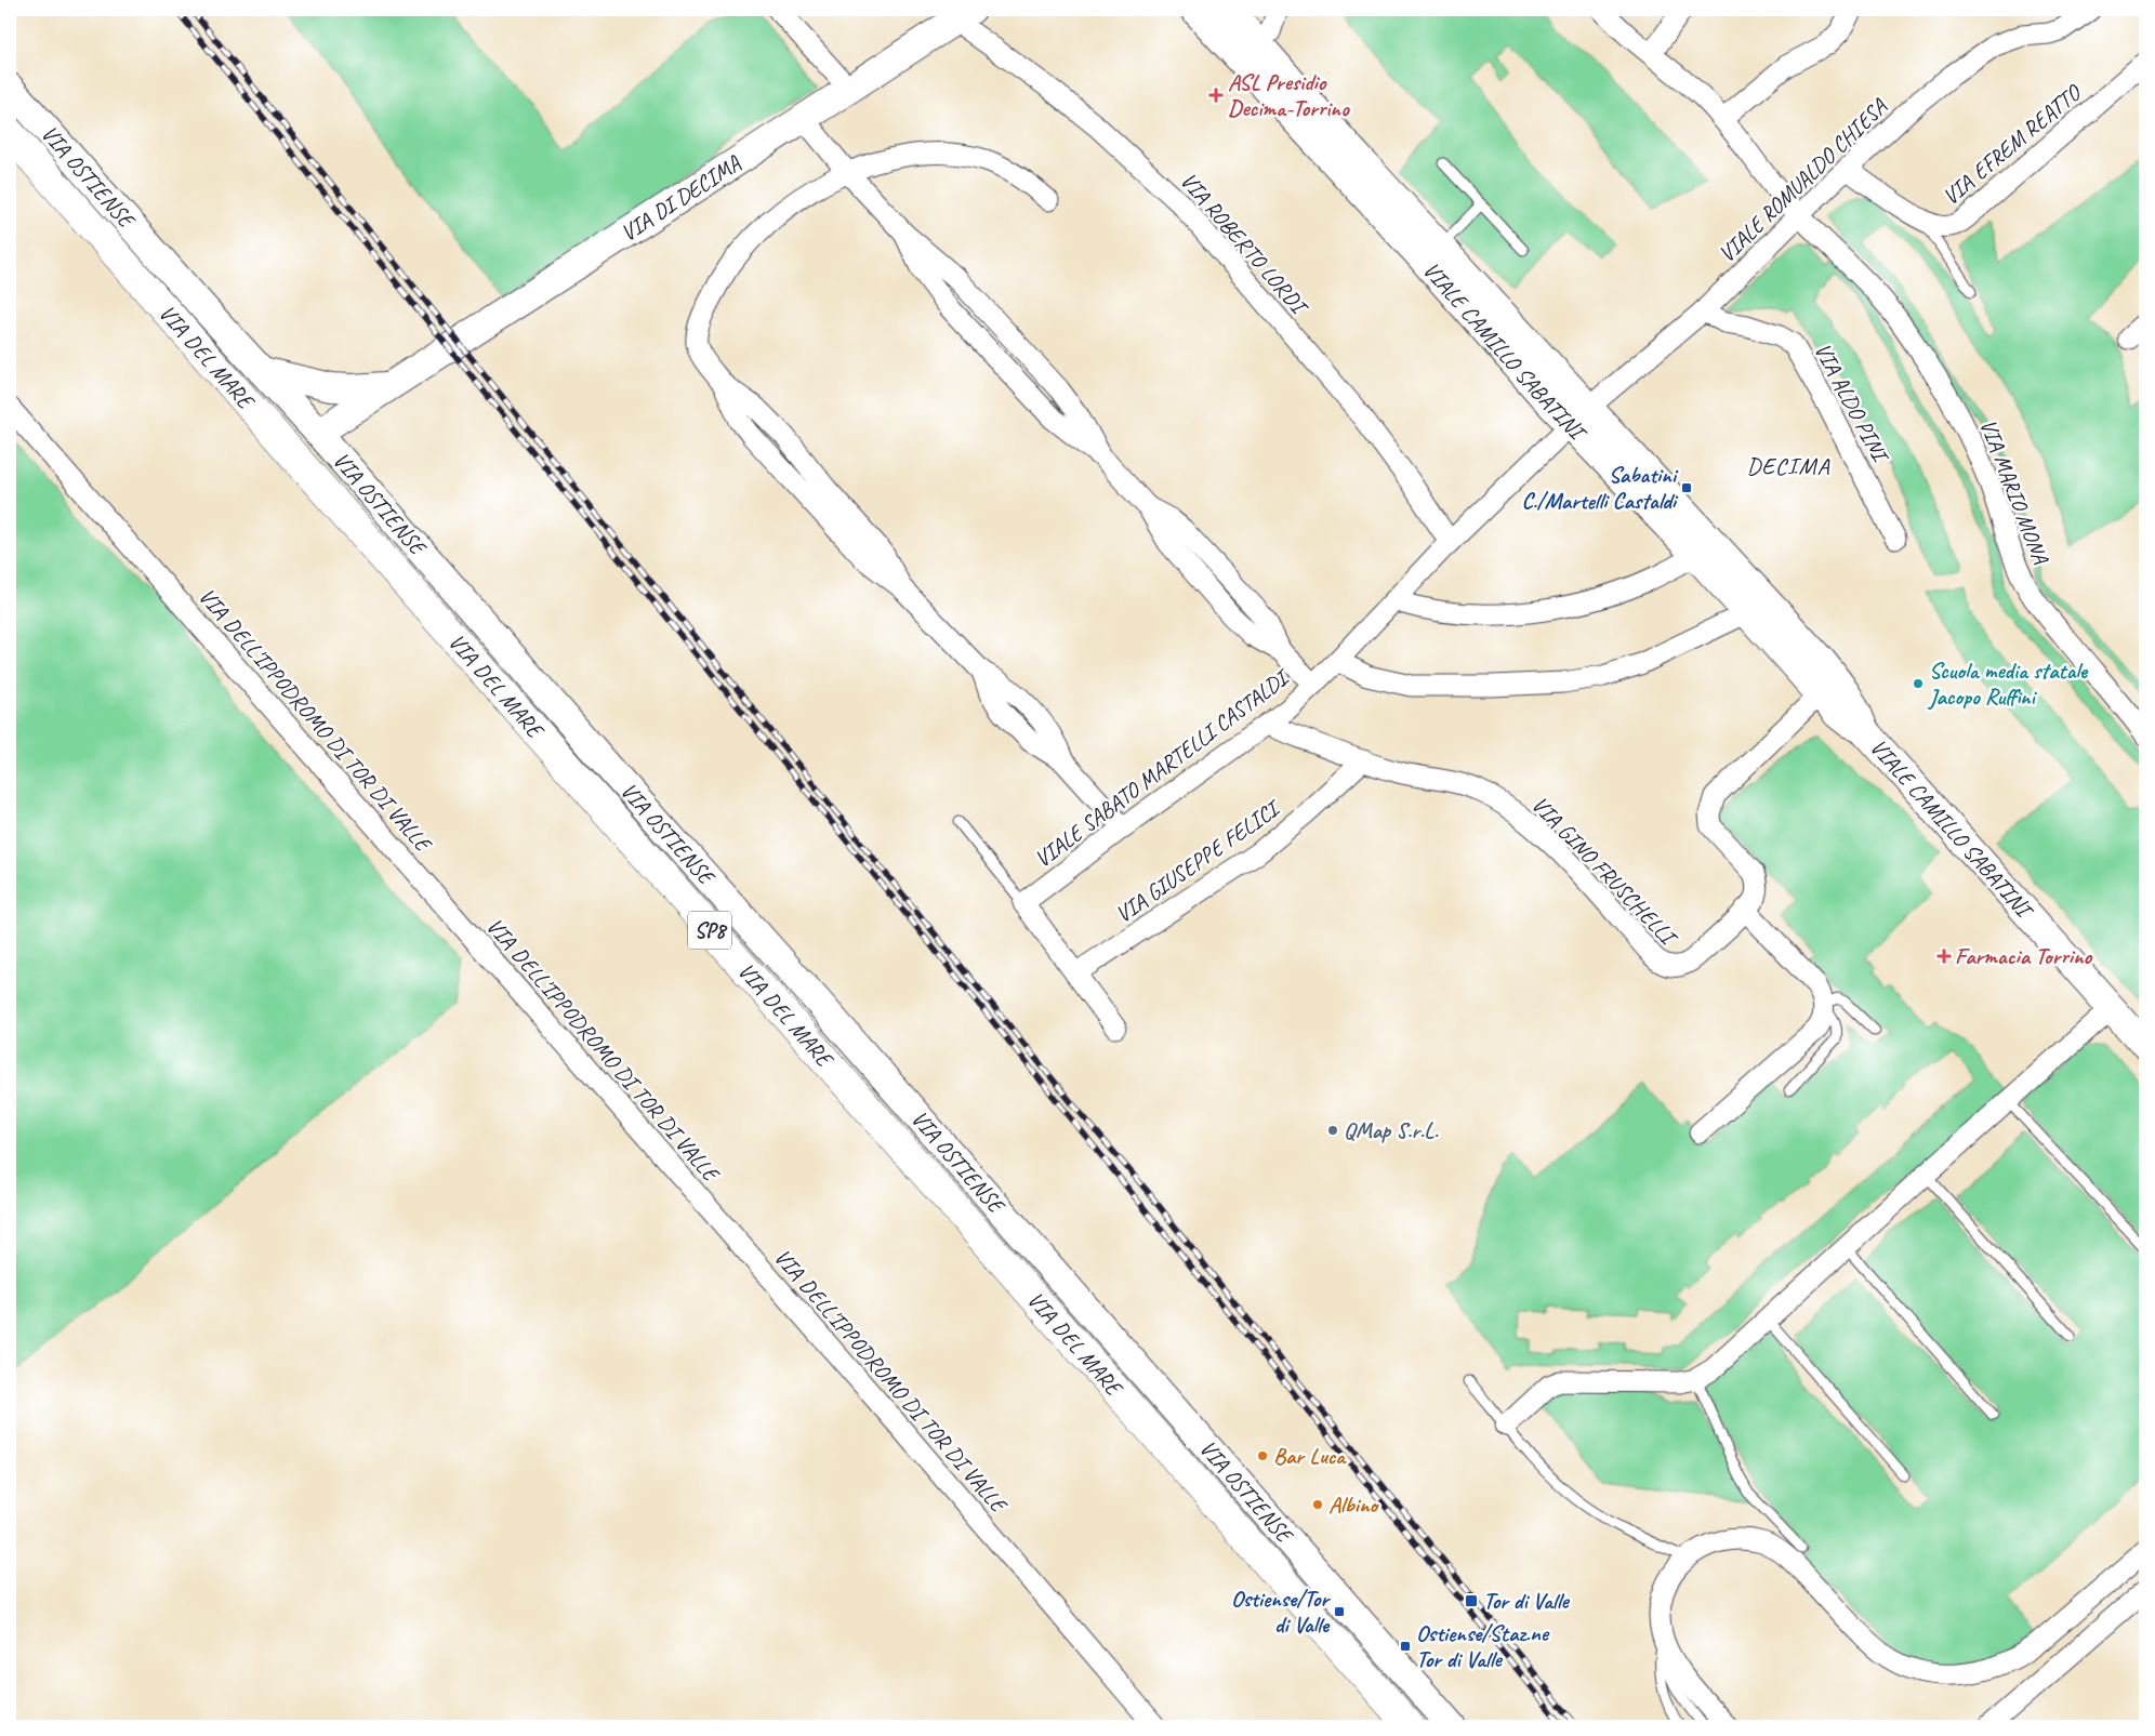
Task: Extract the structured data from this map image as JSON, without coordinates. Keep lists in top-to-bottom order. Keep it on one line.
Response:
{"streets":{"main road":["VIA DEL MARE","SP8"],"street":["VIA EFREM REATTO","VIA OSTIENSE","VIALE ROMUALDO CHIESA","VIA DI DECIMA","VIA ROBERTO LORDI","VIALE CAMILLO SABATINI","VIA ALDO PINI","VIA MARIO MONA","VIA DELL'IPPODROMO DI TOR DI VALLE","VIALE SABATO MARTELLI CASTALDI","VIA GIUSEPPE FELICI","VIA GINO FRUSCHELLI"]},"crossings":[["VIA EFREM REATTO","VIALE ROMUALDO CHIESA"],["VIA OSTIENSE","VIA DI DECIMA"],["VIALE ROMUALDO CHIESA","VIALE CAMILLO SABATINI"],["VIALE ROMUALDO CHIESA","VIA ALDO PINI"],["VIALE ROMUALDO CHIESA","VIA MARIO MONA"],["VIALE ROMUALDO CHIESA","VIALE SABATO MARTELLI CASTALDI"],["VIA DI DECIMA","VIA ROBERTO LORDI"],["VIA ROBERTO LORDI","VIALE SABATO MARTELLI CASTALDI"],["VIALE CAMILLO SABATINI","VIALE SABATO MARTELLI CASTALDI"],["VIALE CAMILLO SABATINI","VIA GINO FRUSCHELLI"],["VIALE SABATO MARTELLI CASTALDI","VIA GINO FRUSCHELLI"],["VIA GIUSEPPE FELICI","VIA GINO FRUSCHELLI"]],"districts":["DECIMA"],"places":{"health":["ASL Presidio Decima-Torrino","Farmacia Torrino"],"transit":["Sabatini C./Martelli Castaldi","Tor di Valle","Ostiense/Tor di Valle","Ostiense/Staz.ne Tor di Valle"],"other":["Scuola media statale Jacopo Ruffini","QMap S.r.L.","Bar Luca","Albino"]}}
